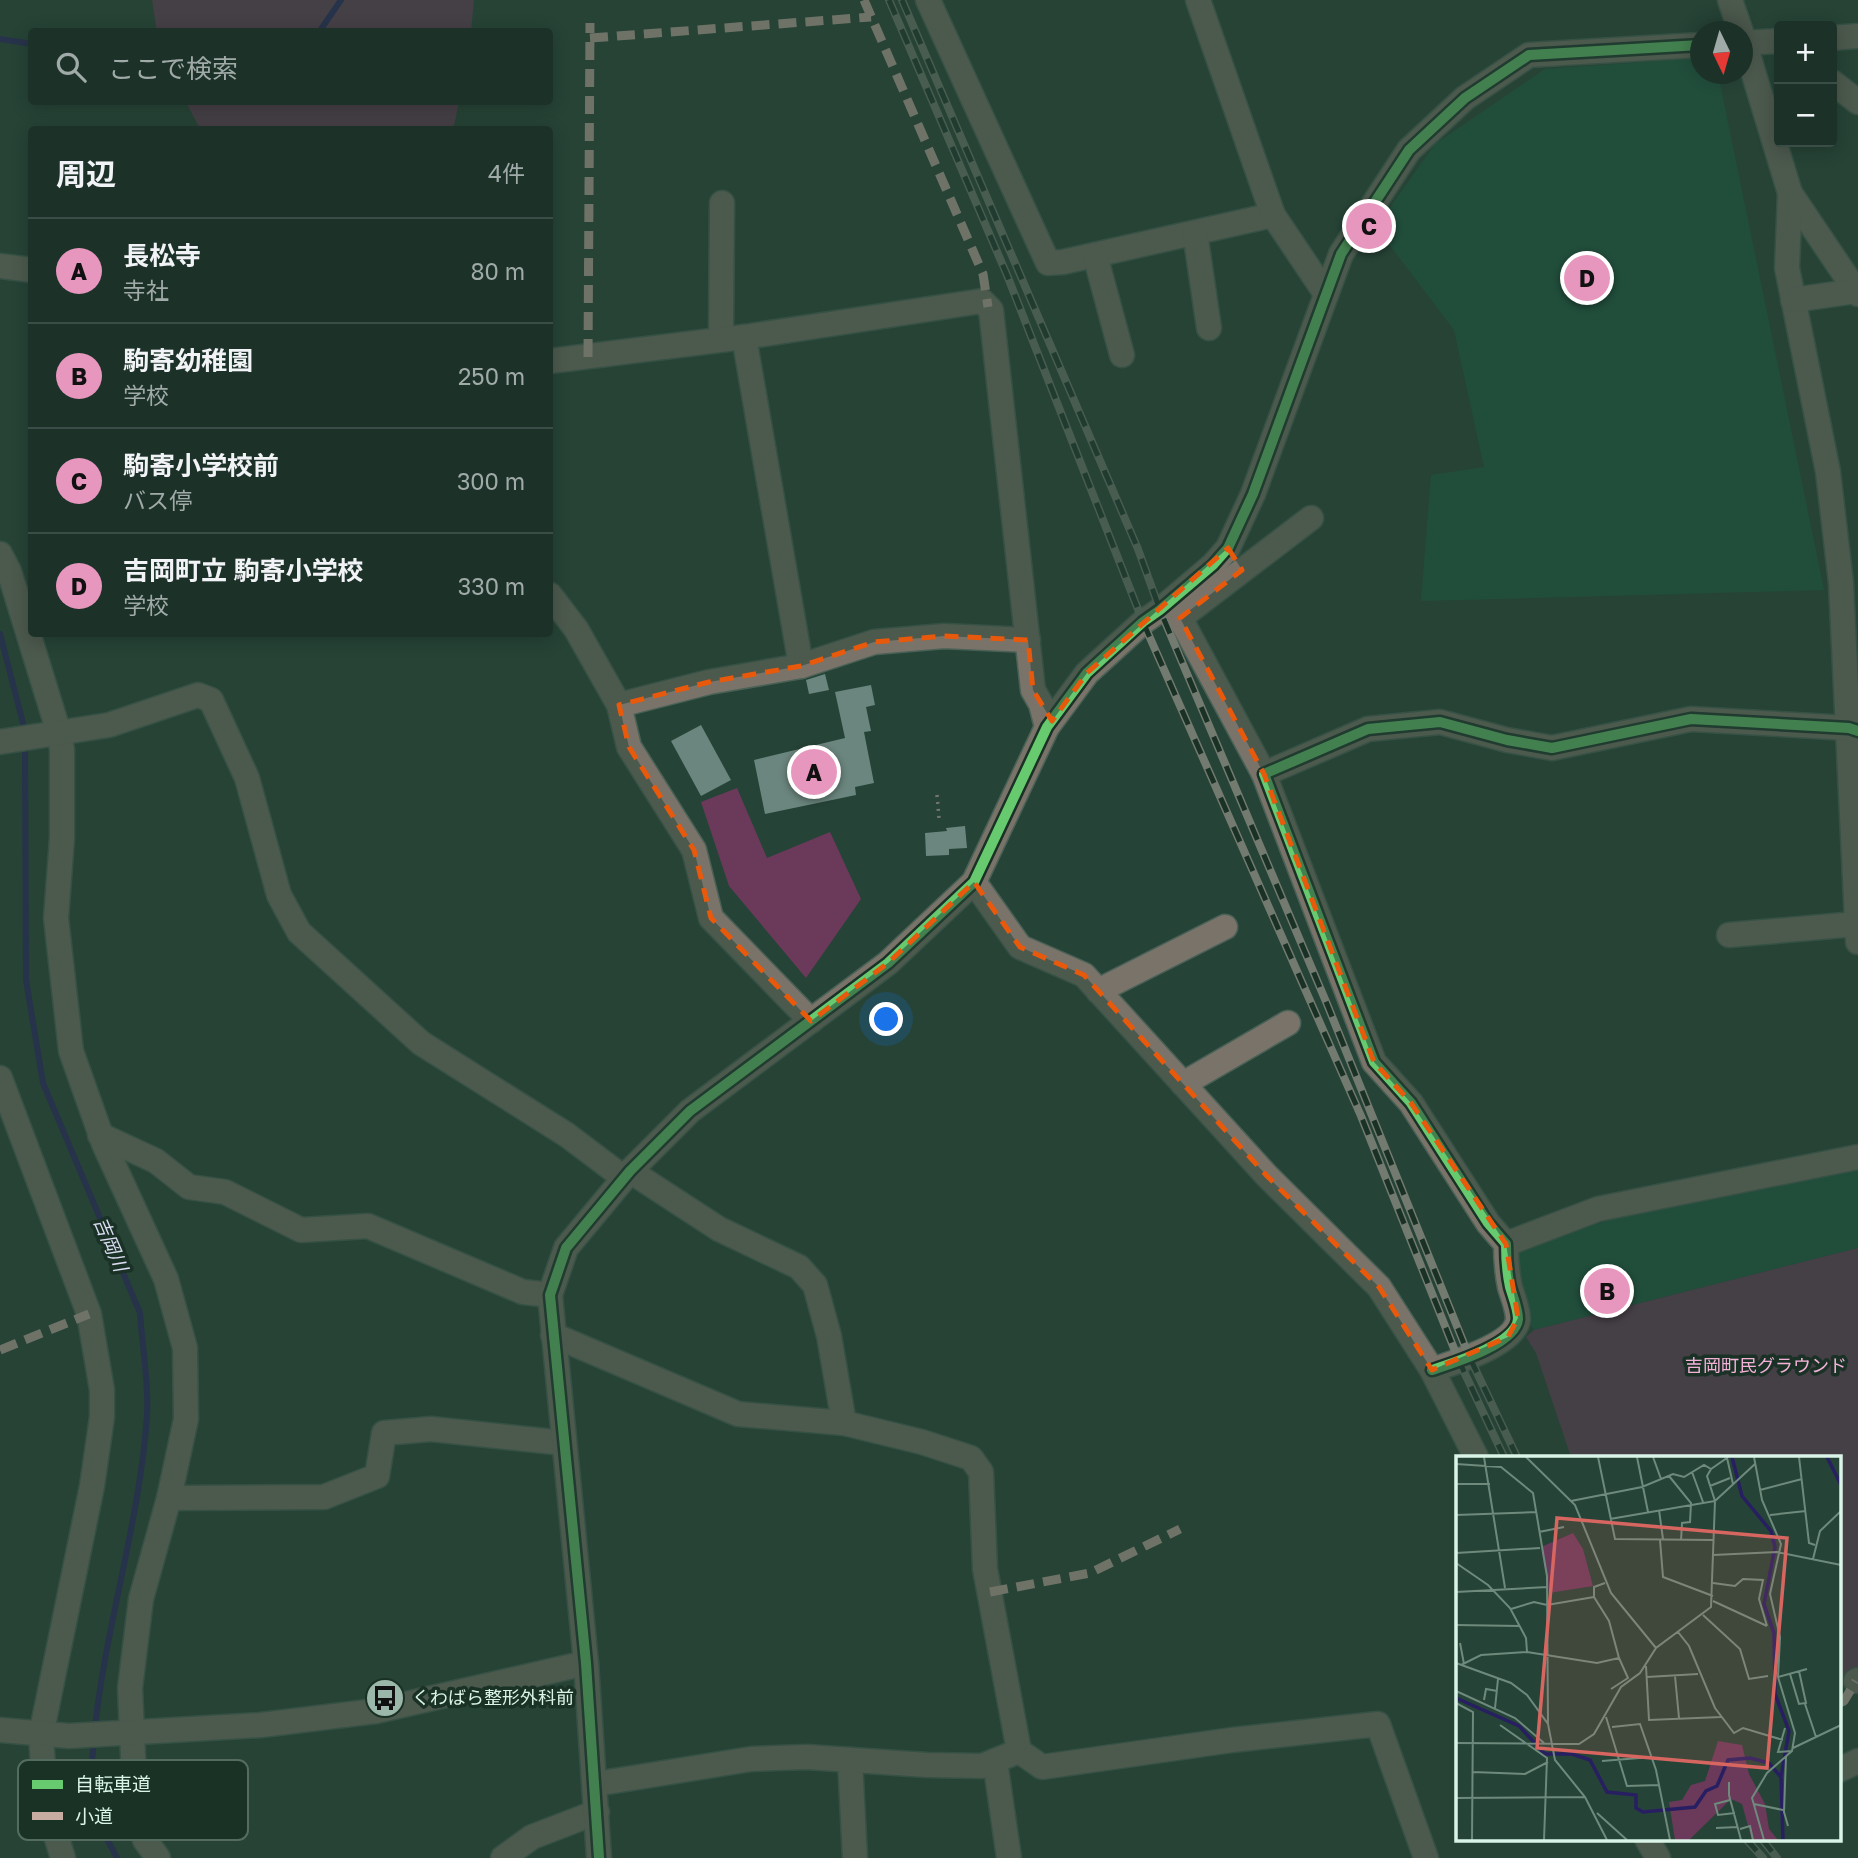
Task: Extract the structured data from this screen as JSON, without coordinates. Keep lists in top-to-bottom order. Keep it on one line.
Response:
{"water":["吉岡川"],"parks":["吉岡町民グラウンド"],"places":{"bus stop":["くわばら整形外科前"]},"legend":["自転車道","小道"],"north":"bottom","page":{"map_buttons":["+","−"],"search":"ここで検索","heading":["周辺","4件"],"pins":["C","D","A","B"],"list":[{"mark":"A","name":"長松寺","note":"寺社","value":"80 m"},{"mark":"B","name":"駒寄幼稚園","note":"学校","value":"250 m"},{"mark":"C","name":"駒寄小学校前","note":"バス停","value":"300 m"},{"mark":"D","name":"吉岡町立 駒寄小学校","note":"学校","value":"330 m"}]}}
